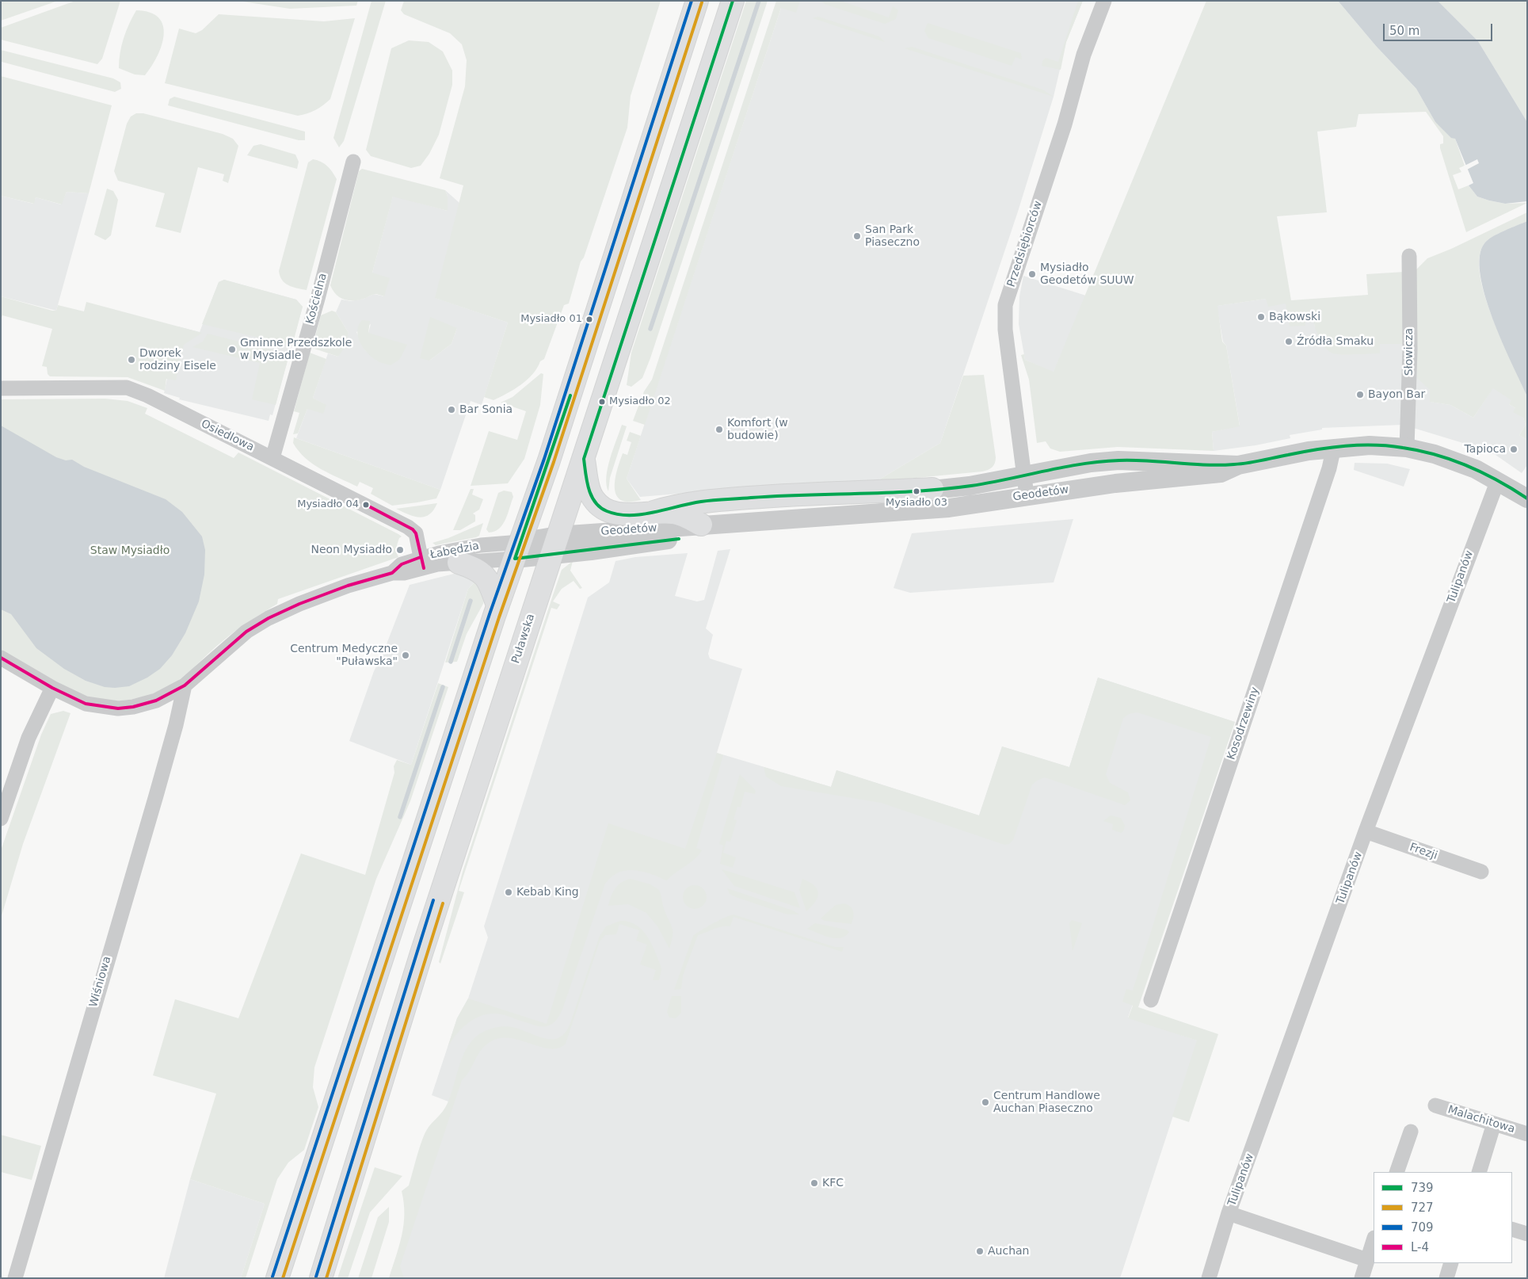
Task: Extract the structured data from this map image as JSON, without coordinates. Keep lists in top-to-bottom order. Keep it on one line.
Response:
{"streets":{"main road":["Puławska"],"street":["Przedsiębiorców","Kościelna","Słowicza","Osiedlowa","Geodetów","Łabędzia","Tulipanów","Kosodrzewiny","Frezji","Wiśniowa","Malachitowa"]},"crossings":[["Przedsiębiorców","Geodetów"],["Kościelna","Osiedlowa"],["Słowicza","Geodetów"],["Osiedlowa","Łabędzia"],["Geodetów","Łabędzia"],["Geodetów","Tulipanów"],["Geodetów","Puławska"],["Geodetów","Kosodrzewiny"],["Łabędzia","Wiśniowa"],["Tulipanów","Frezji"]],"parks":["Staw Mysiadło"],"places":["San Park Piaseczno","Mysiadło Geodetów SUUW","Bąkowski","Mysiadło 01","Źródła Smaku","Gminne Przedszkole w Mysiadle","Dworek rodziny Eisele","Bayon Bar","Mysiadło 02","Bar Sonia","Komfort (w budowie)","Tapioca","Mysiadło 03","Mysiadło 04","Neon Mysiadło","Centrum Medyczne \"Puławska\"","Kebab King","Centrum Handlowe Auchan Piaseczno","KFC","Auchan"],"lines":["transit line 739","transit line 709","transit line 727","transit line L-4"],"legend":["739","727","709","L-4"],"scale_bar":"50 m"}
